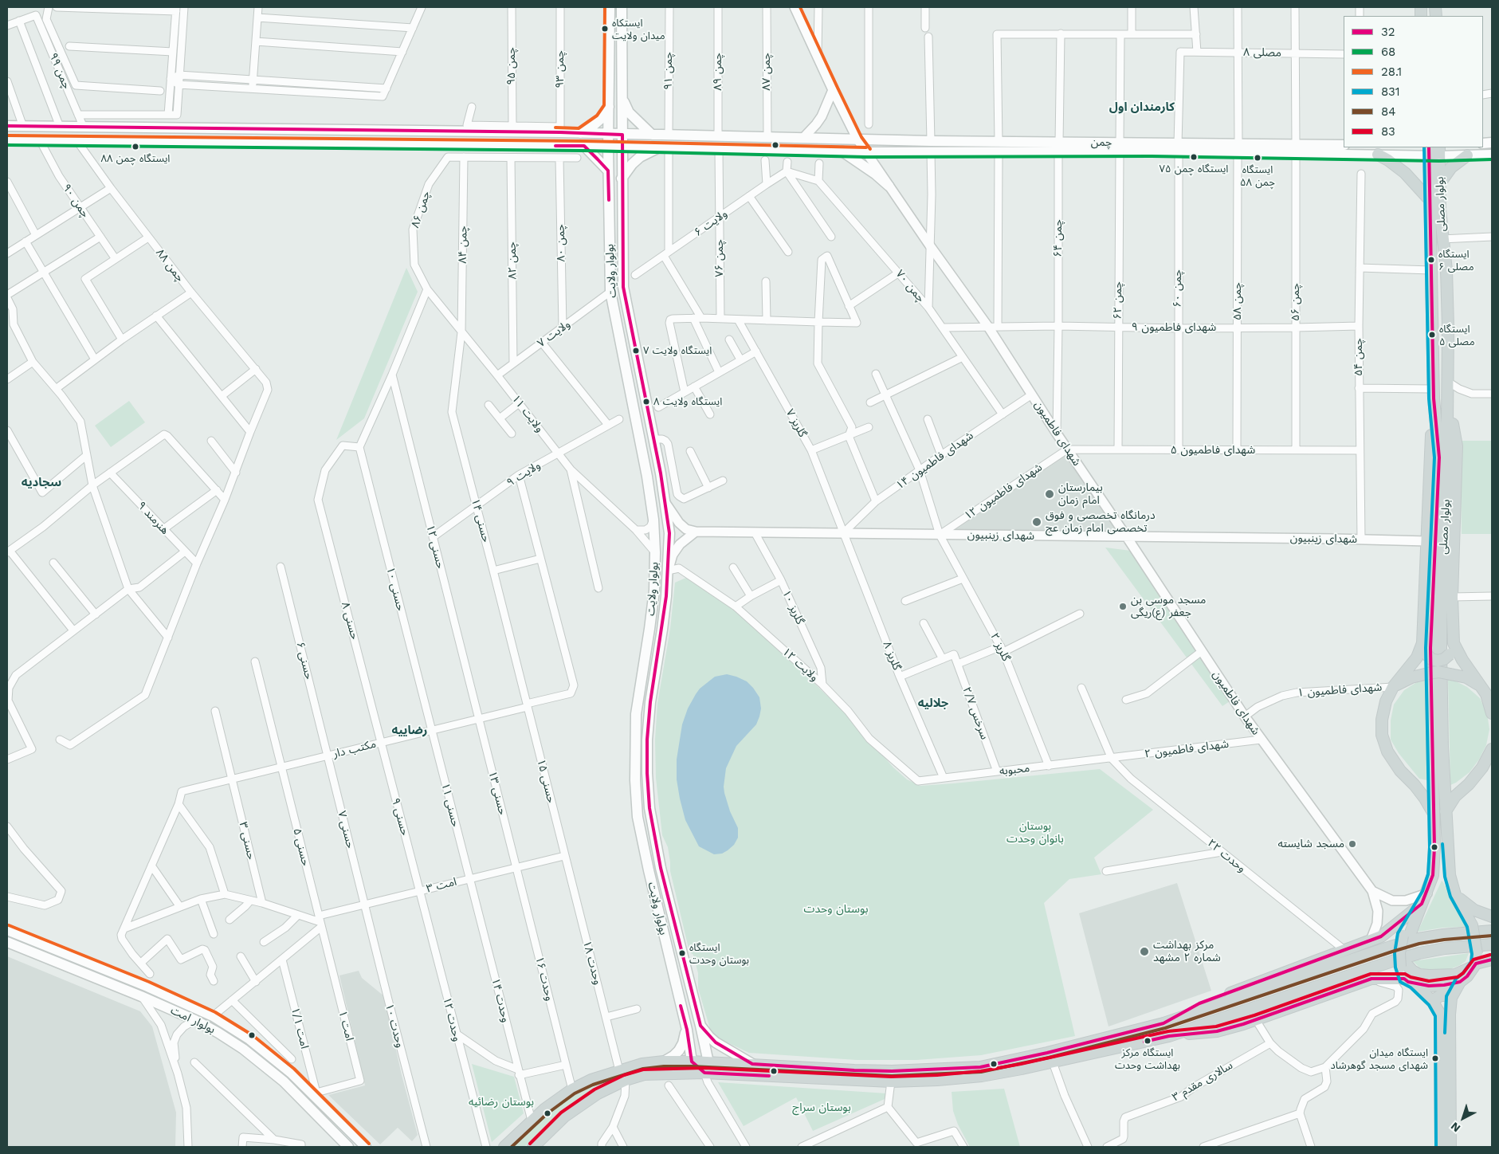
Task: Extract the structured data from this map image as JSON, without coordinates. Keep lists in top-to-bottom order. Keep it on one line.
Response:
{"streets":{"main road":["چمن","بولوار مصلی","بولوار ولایت","بولوار امت"],"street":["مصلی ۸","چمن ۹۵","چمن ۹۳","چمن ۹۹","چمن ۹۱","چمن ۸۹","چمن ۸۷","چمن ۹۰","چمن ۸۶","ولایت ۶","چمن ۶۴","چمن ۸۰","چمن ۸۴","چمن ۷۶","چمن ۸۲","چمن ۸۸","چمن ۷۰","چمن ۶۰","چمن ۶۲","چمن ۵۸","چمن ۵۶","شهدای فاطمیون ۹","ولایت ۷","چمن ۵۴","ولایت ۱۱","گلریز ۷","شهدای فاطمیون","شهدای فاطمیون ۵","شهدای فاطمیون ۱۴","ولایت ۹","شهدای فاطمیون ۱۲","هنرمند ۹","حسنی ۱۴","شهدای زینبیون","حسنی ۱۲","حسنی ۱۰","گلریز ۱۰","حسنی ۸","گلریز ۲","گلریز ۸","حسنی ۶","ولایت ۱۲","شهدای فاطمیون ۱","سرخس ۲/۷","مکتب دار","شهدای فاطمیون ۲","محبوبه","حسنی ۱۵","حسنی ۱۳","حسنی ۱۱","حسنی ۹","حسنی ۷","حسنی ۳","حسنی ۵","وحدت ۲۲","امت ۳","وحدت ۱۸","وحدت ۱۶","وحدت ۱۴","وحدت ۱۲","امت ۱","وحدت ۱۰","امت ۱/۱","سالاری مقدم ۳"]},"crossings":[["مصلی ۸","چمن ۶۰"],["مصلی ۸","چمن ۵۸"],["مصلی ۸","چمن ۵۶"],["چمن ۹۳","چمن"],["چمن ۹۹","چمن"],["چمن ۹۱","چمن"],["چمن ۸۹","چمن"],["چمن ۸۷","چمن"],["چمن","چمن ۹۰"],["چمن","بولوار مصلی"],["چمن","چمن ۶۴"],["چمن","چمن ۷۶"],["چمن","چمن ۸۸"],["چمن","بولوار ولایت"],["چمن","چمن ۶۰"],["چمن","چمن ۶۲"],["چمن","چمن ۵۸"],["چمن","چمن ۵۶"],["چمن","شهدای فاطمیون"],["بولوار مصلی","شهدای فاطمیون"],["چمن ۸۶","چمن ۸۴"],["چمن ۸۶","ولایت ۱۱"],["ولایت ۶","چمن ۷۶"],["چمن ۶۴","شهدای فاطمیون ۹"],["چمن ۶۴","شهدای فاطمیون"],["چمن ۸۰","ولایت ۷"],["چمن ۸۴","ولایت ۱۱"],["چمن ۸۴","حسنی ۱۴"],["چمن ۸۲","ولایت ۷"],["بولوار ولایت","ولایت ۷"],["بولوار ولایت","ولایت ۱۱"],["بولوار ولایت","ولایت ۱۲"],["چمن ۷۰","شهدای فاطمیون ۹"],["چمن ۷۰","شهدای فاطمیون ۱۴"],["چمن ۶۰","شهدای فاطمیون ۹"],["چمن ۶۰","شهدای فاطمیون ۵"],["چمن ۶۲","شهدای فاطمیون ۹"],["چمن ۶۲","شهدای فاطمیون ۵"],["چمن ۵۸","شهدای فاطمیون ۹"],["چمن ۵۸","شهدای فاطمیون ۵"],["چمن ۵۶","شهدای فاطمیون ۹"],["چمن ۵۶","شهدای فاطمیون ۵"],["شهدای فاطمیون ۹","چمن ۵۴"],["شهدای فاطمیون ۹","شهدای فاطمیون"],["ولایت ۷","ولایت ۱۱"],["چمن ۵۴","شهدای فاطمیون ۵"],["چمن ۵۴","شهدای زینبیون"],["ولایت ۱۱","ولایت ۹"],["ولایت ۱۱","حسنی ۱۴"],["گلریز ۷","شهدای فاطمیون ۱۴"],["گلریز ۷","شهدای زینبیون"],["گلریز ۷","گلریز ۸"],["شهدای فاطمیون","شهدای فاطمیون ۵"],["شهدای فاطمیون","شهدای فاطمیون ۱۴"],["شهدای فاطمیون","شهدای فاطمیون ۱۲"],["شهدای فاطمیون","شهدای زینبیون"],["شهدای فاطمیون","شهدای فاطمیون ۱"],["شهدای فاطمیون","شهدای فاطمیون ۲"],["شهدای فاطمیون ۵","شهدای فاطمیون ۱۲"],["شهدای فاطمیون ۱۴","شهدای زینبیون"],["شهدای فاطمیون ۱۴","گلریز ۲"],["شهدای فاطمیون ۱۴","گلریز ۸"],["ولایت ۹","حسنی ۱۴"],["ولایت ۹","حسنی ۱۲"],["شهدای فاطمیون ۱۲","شهدای زینبیون"],["شهدای فاطمیون ۱۲","گلریز ۲"],["حسنی ۱۴","مکتب دار"],["حسنی ۱۴","حسنی ۱۵"],["شهدای زینبیون","گلریز ۱۰"],["شهدای زینبیون","گلریز ۲"],["شهدای زینبیون","گلریز ۸"],["حسنی ۱۲","مکتب دار"],["حسنی ۱۲","حسنی ۱۳"],["حسنی ۱۰","حسنی ۸"],["حسنی ۱۰","مکتب دار"],["حسنی ۱۰","حسنی ۱۱"],["گلریز ۱۰","ولایت ۱۲"],["حسنی ۸","مکتب دار"],["حسنی ۸","حسنی ۹"],["گلریز ۲","محبوبه"],["گلریز ۸","محبوبه"],["حسنی ۶","مکتب دار"],["حسنی ۶","حسنی ۷"],["ولایت ۱۲","محبوبه"],["سرخس ۲/۷","محبوبه"],["مکتب دار","حسنی ۱۵"],["مکتب دار","حسنی ۱۳"],["مکتب دار","حسنی ۱۱"],["مکتب دار","حسنی ۹"],["مکتب دار","حسنی ۷"],["مکتب دار","حسنی ۳"],["مکتب دار","حسنی ۵"],["شهدای فاطمیون ۲","محبوبه"],["شهدای فاطمیون ۲","وحدت ۲۲"],["محبوبه","وحدت ۲۲"],["حسنی ۱۵","امت ۳"],["حسنی ۱۵","وحدت ۱۸"],["حسنی ۱۳","امت ۳"],["حسنی ۱۳","وحدت ۱۶"],["حسنی ۱۱","امت ۳"],["حسنی ۱۱","وحدت ۱۴"],["حسنی ۹","امت ۳"],["حسنی ۹","وحدت ۱۲"],["حسنی ۷","امت ۳"],["حسنی ۷","وحدت ۱۰"],["حسنی ۵","امت ۳"],["حسنی ۵","امت ۱"],["امت ۳","وحدت ۱۸"],["امت ۳","وحدت ۱۶"],["امت ۳","وحدت ۱۴"],["امت ۳","وحدت ۱۲"],["امت ۳","بولوار امت"],["امت ۳","امت ۱"],["امت ۳","وحدت ۱۰"],["امت ۳","امت ۱/۱"],["بولوار امت","امت ۱"],["بولوار امت","امت ۱/۱"],["امت ۱","امت ۱/۱"]],"districts":["کارمندان اول","سجادیه","جلالیه","رضاییه"],"parks":["بوستان بانوان وحدت","بوستان وحدت","بوستان رضائیه","بوستان سراج"],"places":["ایستکاه میدان ولایت","ایستگاه چمن ۸۸","ایستگاه چمن ۷۵","ایستگاه چمن ۵۸","ایستگاه مصلی ۶","ایستگاه مصلی ۵","ایستگاه ولایت ۷","ایستگاه ولایت ۸","بیمارستان امام زمان","درمانگاه تخصصی و فوق تخصصی امام زمان عج","مسجد موسی بن جعفر (ع)ریگی","مسجد شایسته","مرکز بهداشت شماره ۲ مشهد","ایستگاه بوستان وحدت","ایستگاه مرکز بهداشت وحدت","ایستگاه میدان شهدای مسجد گوهرشاد"],"lines":["transit line 28.1","transit line 32","transit line 68","transit line 831","transit line 84","transit line 83"],"legend":["32","68","28.1","831","84","83"],"north":"bottom left"}
